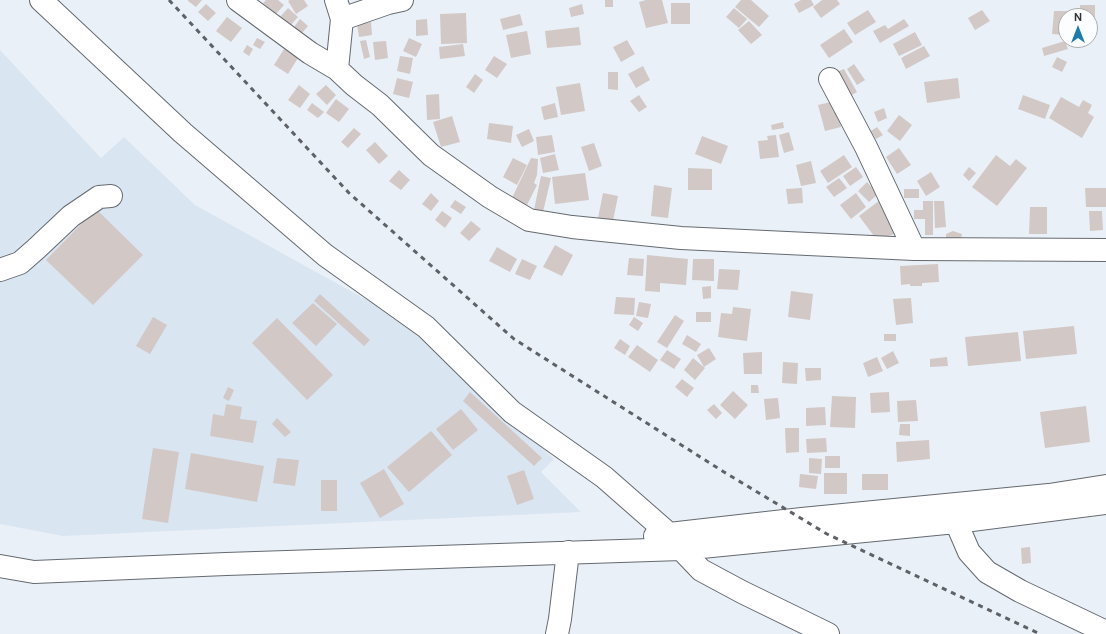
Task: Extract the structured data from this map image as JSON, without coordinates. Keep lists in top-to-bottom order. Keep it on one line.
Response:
{"north":"top"}
